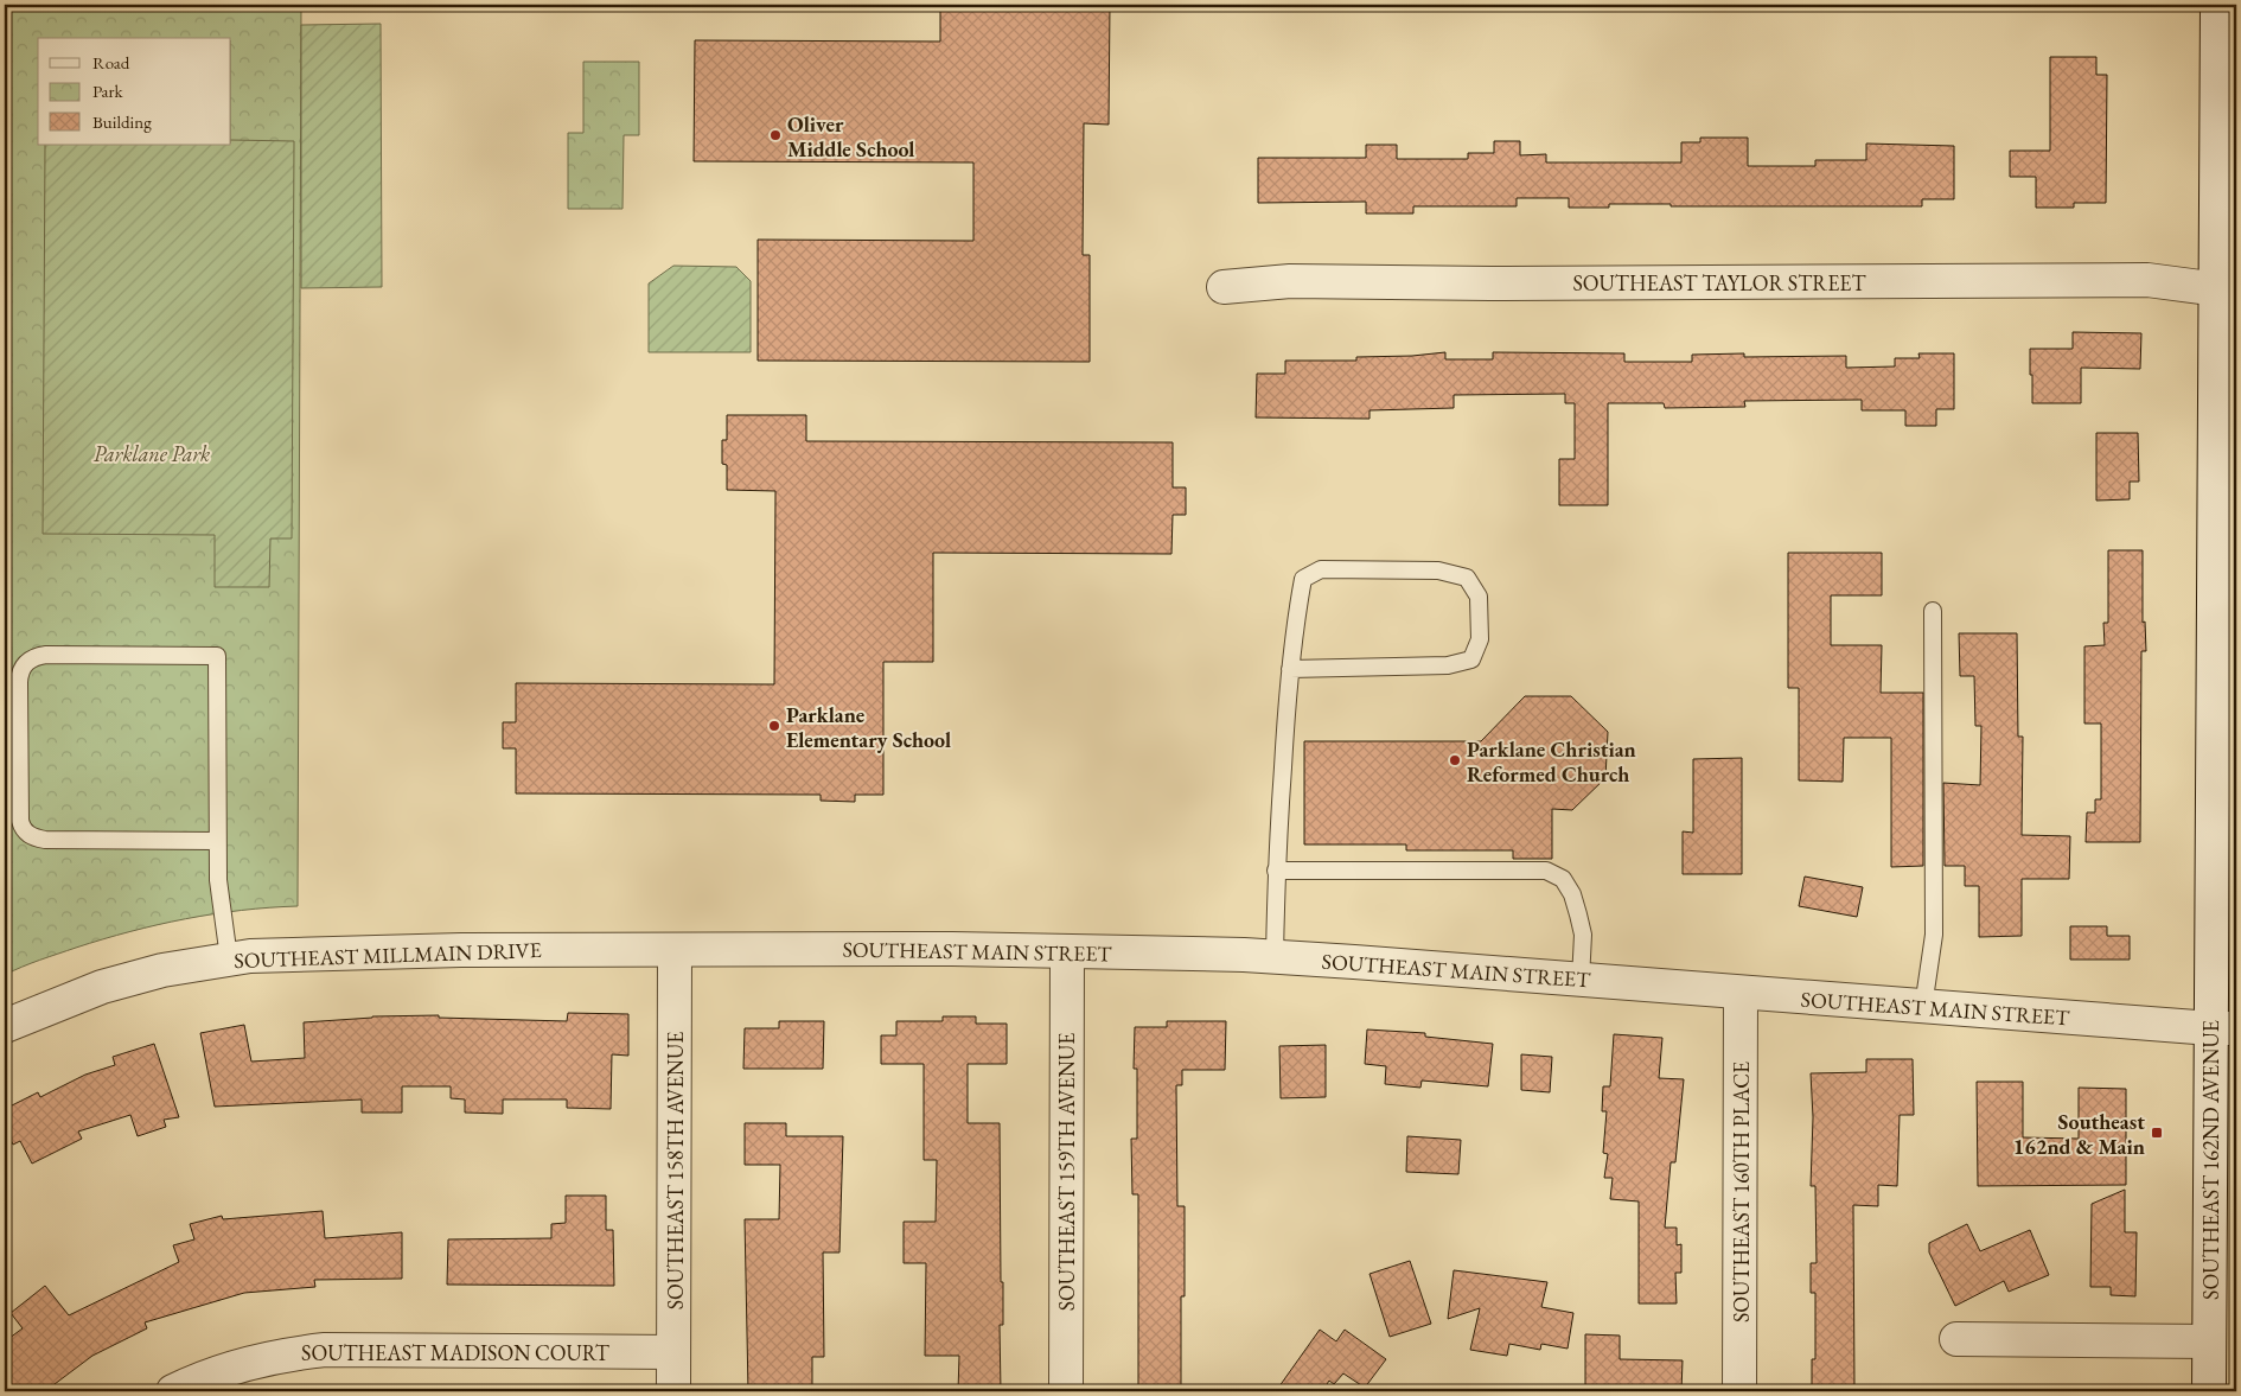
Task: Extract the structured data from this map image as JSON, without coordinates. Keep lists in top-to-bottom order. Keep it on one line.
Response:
{"streets":{"street":["SOUTHEAST TAYLOR STREET","SOUTHEAST MAIN STREET","SOUTHEAST MILLMAIN DRIVE","SOUTHEAST 162ND AVENUE","SOUTHEAST 158TH AVENUE","SOUTHEAST 159TH AVENUE","SOUTHEAST 160TH PLACE","SOUTHEAST MADISON COURT"]},"crossings":[["SOUTHEAST TAYLOR STREET","SOUTHEAST 162ND AVENUE"],["SOUTHEAST MAIN STREET","SOUTHEAST MILLMAIN DRIVE"],["SOUTHEAST MAIN STREET","SOUTHEAST 162ND AVENUE"],["SOUTHEAST MAIN STREET","SOUTHEAST 158TH AVENUE"],["SOUTHEAST MAIN STREET","SOUTHEAST 159TH AVENUE"],["SOUTHEAST MAIN STREET","SOUTHEAST 160TH PLACE"],["SOUTHEAST MILLMAIN DRIVE","SOUTHEAST 158TH AVENUE"],["SOUTHEAST 158TH AVENUE","SOUTHEAST MADISON COURT"]],"parks":["Parklane Park"],"places":{"other":["Oliver Middle School","Parklane Elementary School","Parklane Christian Reformed Church"],"transit":["Southeast 162nd & Main"]},"legend":["Road","Park","Building"]}
